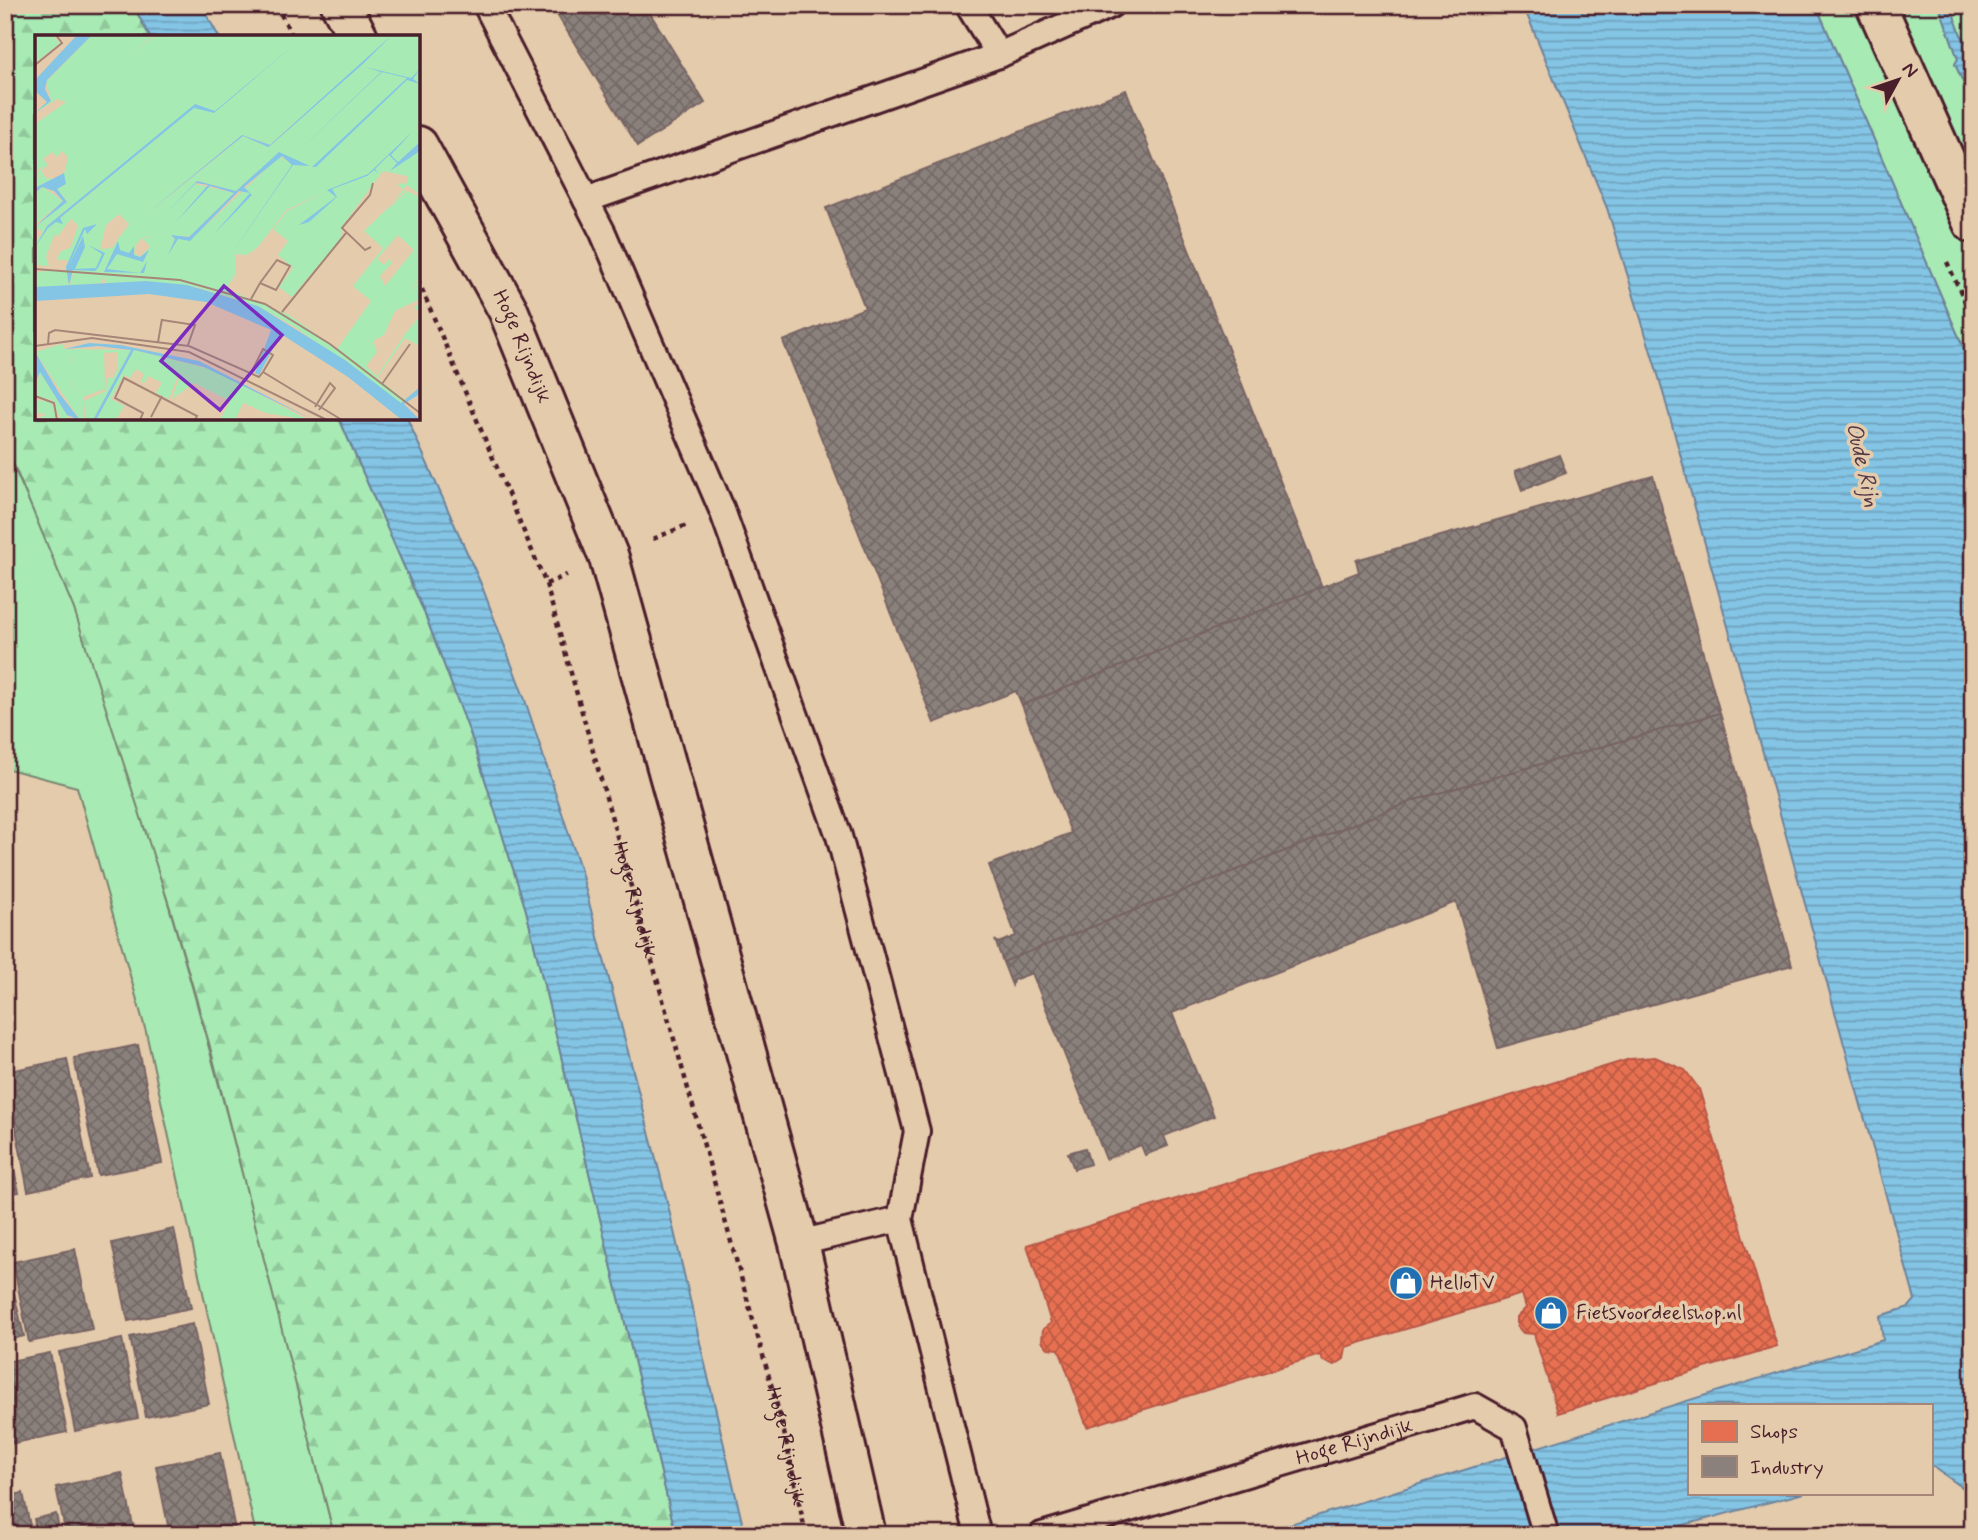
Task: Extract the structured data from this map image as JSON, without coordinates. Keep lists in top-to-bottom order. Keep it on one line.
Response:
{"streets":{"street":["Hoge Rijndijk"]},"water":["Oude Rijn"],"places":{"shop":["HelloTV","Fietsvoordeelshop.nl"]},"legend":["Shops","Industry"],"north":"top right"}
